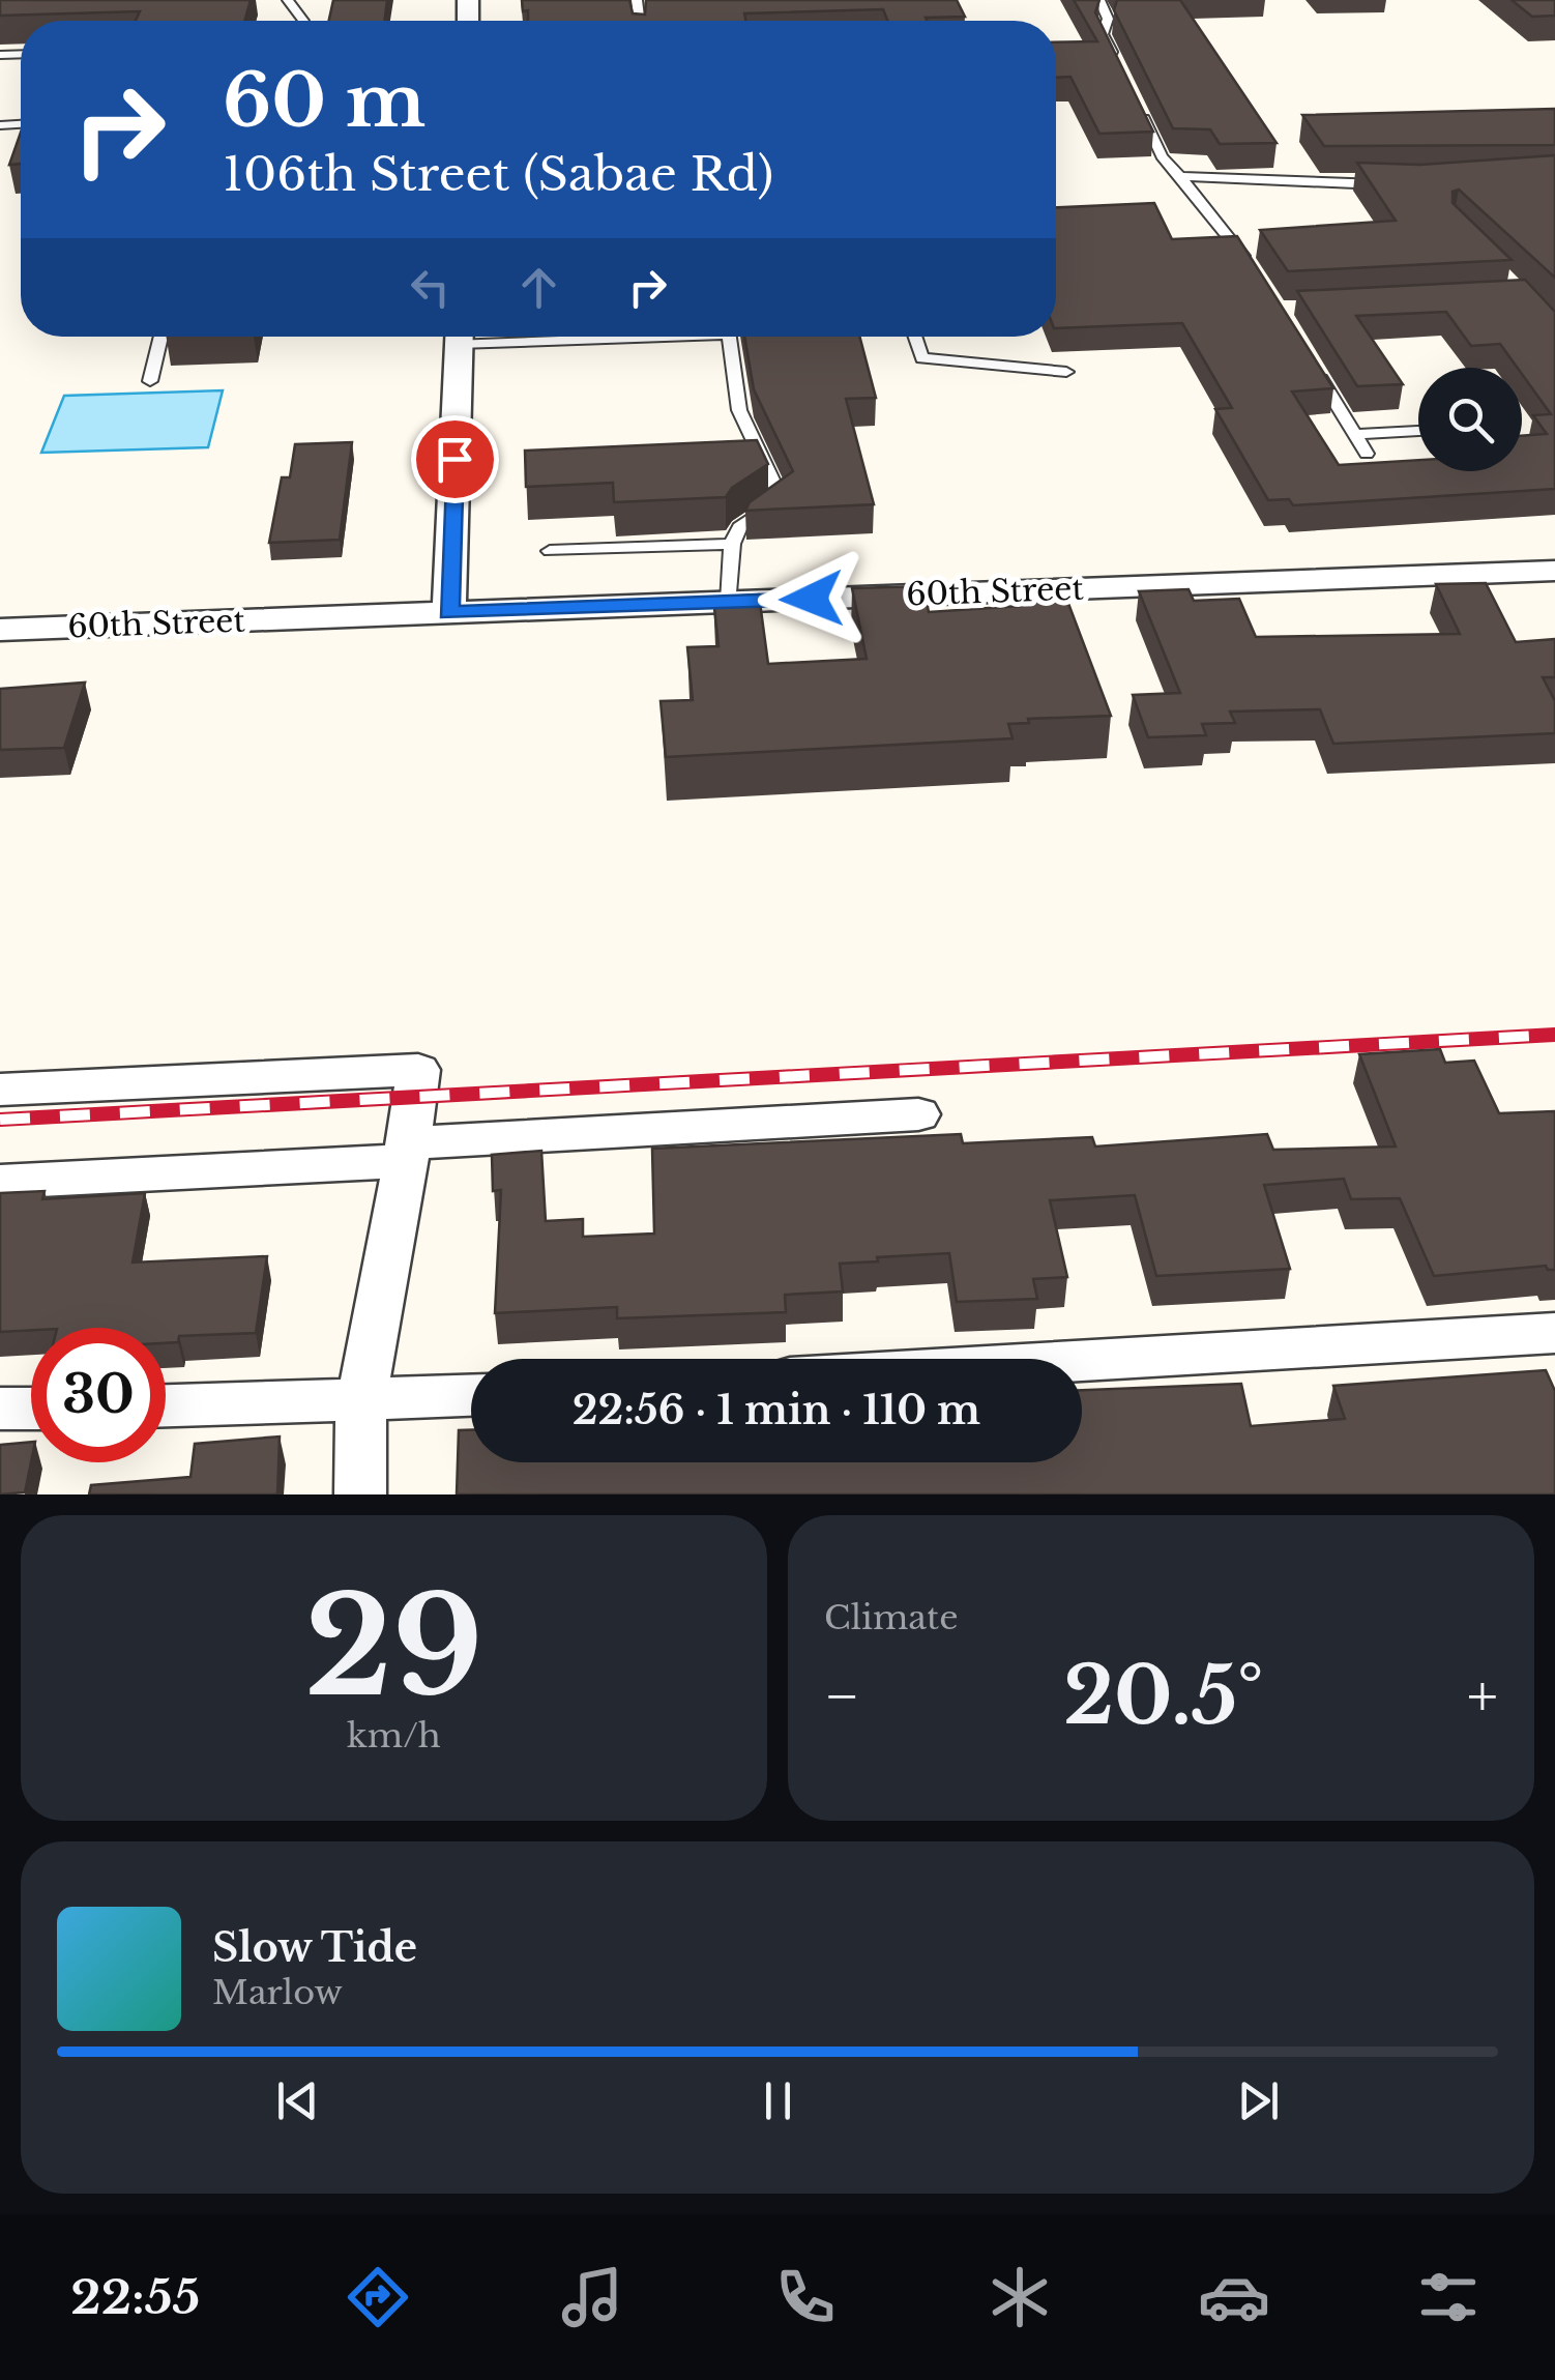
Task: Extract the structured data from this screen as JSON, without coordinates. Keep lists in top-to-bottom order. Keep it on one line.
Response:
{"streets":{"street":["60th Street"]},"page":{"turn":["60 m","106th Street (Sabae Rd)"],"limit":"30","trip":"22:56 · 1 min · 110 m","tile":[["29","km/h"],"Climate"],"heat":["−","20.5°","+"],"song":["Slow Tide","Marlow"],"tabs":"22:55"}}
